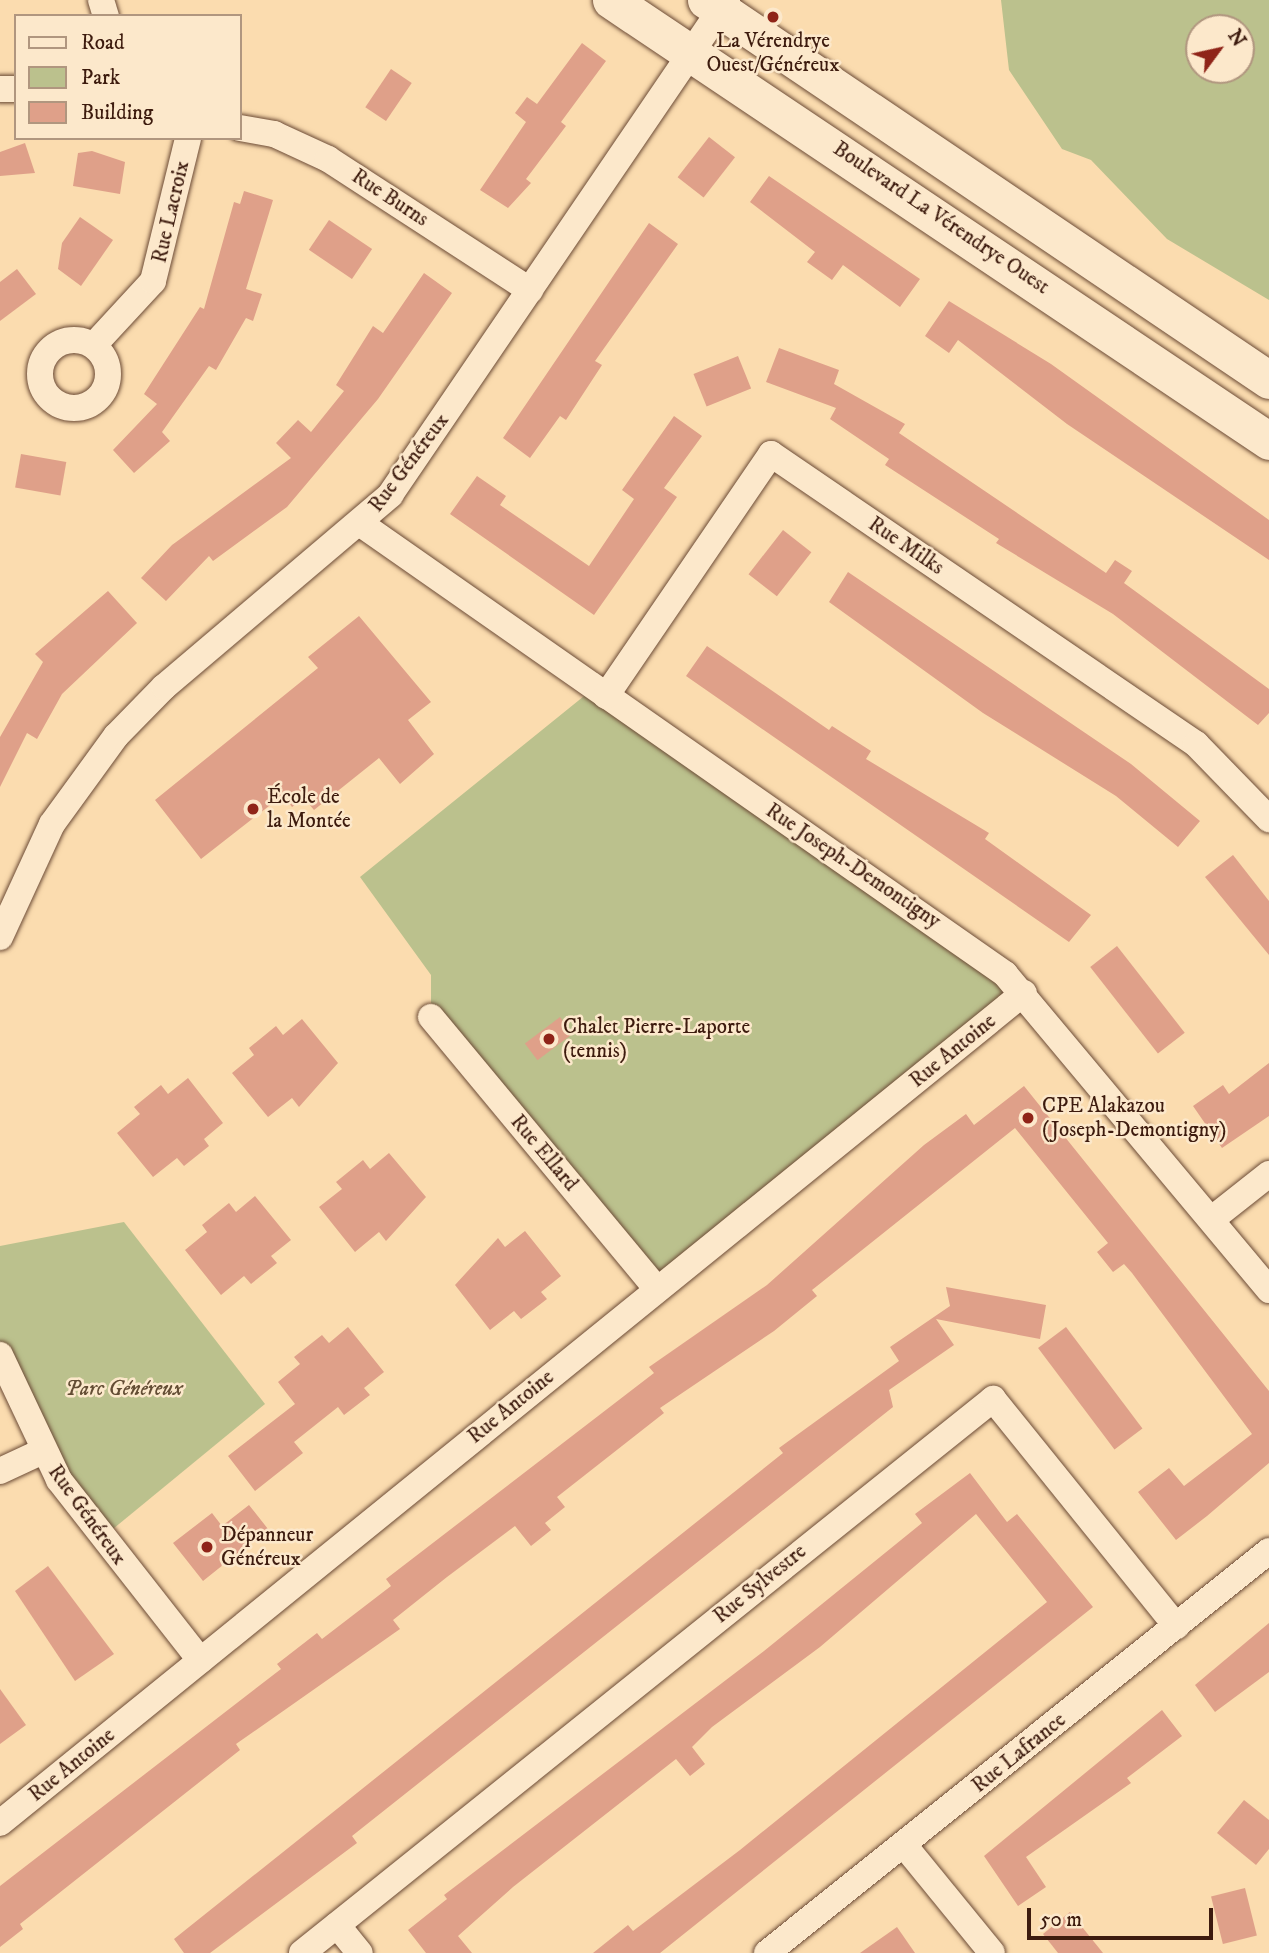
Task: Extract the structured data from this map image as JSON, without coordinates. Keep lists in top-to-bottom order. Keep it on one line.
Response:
{"streets":{"main road":["Boulevard La Vérendrye Ouest"],"street":["Rue Burns","Rue Lacroix","Rue Généreux","Rue Milks","Rue Joseph-Demontigny","Rue Antoine","Rue Ellard","Rue Sylvestre","Rue Lafrance"]},"crossings":[["Rue Burns","Rue Généreux"],["Boulevard La Vérendrye Ouest","Rue Généreux"],["Rue Généreux","Rue Joseph-Demontigny"],["Rue Généreux","Rue Antoine"],["Rue Milks","Rue Joseph-Demontigny"],["Rue Joseph-Demontigny","Rue Antoine"],["Rue Antoine","Rue Ellard"],["Rue Sylvestre","Rue Lafrance"]],"parks":["Parc Généreux"],"places":["La Vérendrye Ouest/Généreux","École de la Montée","Chalet Pierre-Laporte (tennis)","CPE Alakazou (Joseph-Demontigny)","Dépanneur Généreux"],"legend":["Road","Park","Building"],"scale_bar":"50 m","north":"top right"}
